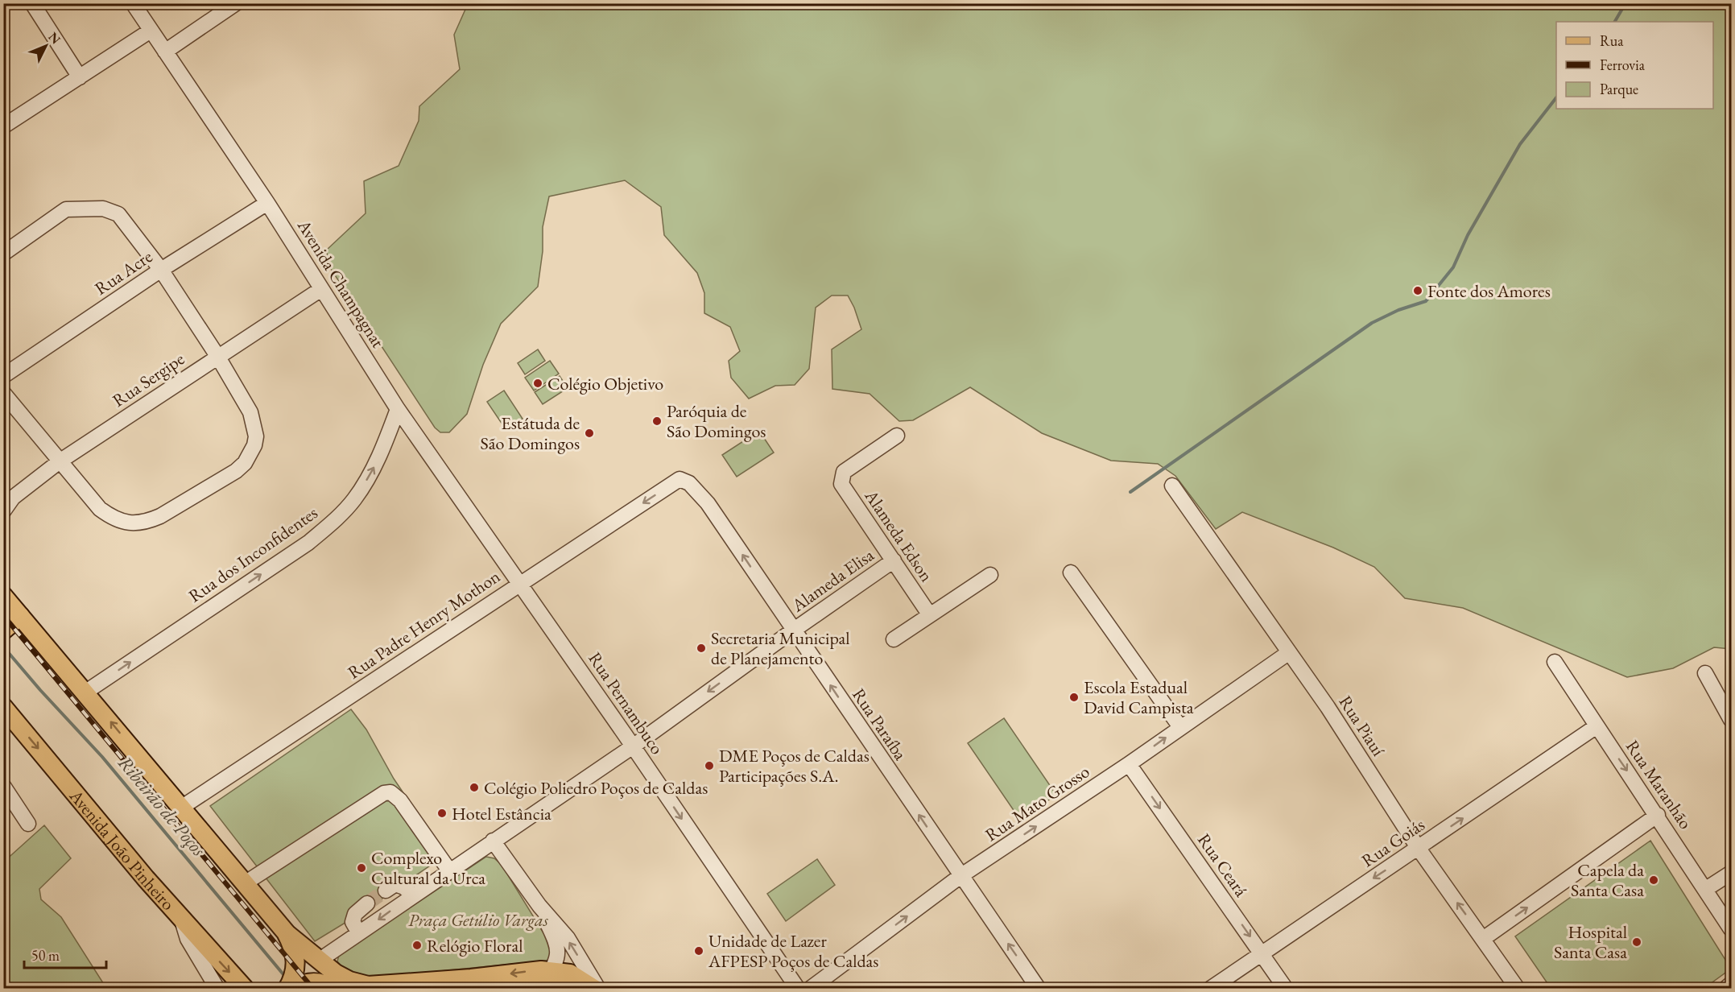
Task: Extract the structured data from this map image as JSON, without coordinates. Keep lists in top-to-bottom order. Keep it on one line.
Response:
{"streets":{"main road":["Avenida João Pinheiro"],"street":["Rua Acre","Avenida Champagnat","Rua Sergipe","Alameda Edson","Rua dos Inconfidentes","Alameda Elisa","Rua Padre Henry Mothon","Rua Pernambuco","Rua Paraíba","Rua Piauí","Rua Maranhão","Rua Mato Grosso","Rua Goiás","Rua Ceará"]},"crossings":[["Rua Acre","Avenida Champagnat"],["Avenida Champagnat","Rua Sergipe"],["Avenida Champagnat","Rua dos Inconfidentes"],["Avenida Champagnat","Rua Padre Henry Mothon"],["Avenida Champagnat","Rua Pernambuco"],["Alameda Edson","Alameda Elisa"],["Alameda Elisa","Rua Pernambuco"],["Alameda Elisa","Rua Paraíba"],["Rua Padre Henry Mothon","Rua Pernambuco"],["Rua Padre Henry Mothon","Rua Paraíba"],["Rua Paraíba","Rua Mato Grosso"],["Rua Piauí","Rua Mato Grosso"],["Rua Piauí","Rua Goiás"],["Rua Maranhão","Rua Goiás"],["Rua Mato Grosso","Rua Ceará"],["Rua Goiás","Rua Ceará"]],"one_way":["Rua dos Inconfidentes","Alameda Elisa","Rua Pernambuco","Rua Paraíba","Rua Mato Grosso","Rua Ceará"],"water":["Ribeirão de Poços"],"parks":["Praça Getúlio Vargas"],"places":["Fonte dos Amores","Colégio Objetivo","Paróquia de São Domingos","Estátuda de São Domingos","Secretaria Municipal de Planejamento","Escola Estadual David Campista","DME Poços de Caldas Participações S.A.","Colégio Poliedro Poços de Caldas","Hotel Estância","Complexo Cultural da Urca","Capela da Santa Casa","Hospital Santa Casa","Relógio Floral","Unidade de Lazer AFPESP Poços de Caldas"],"legend":["Rua","Ferrovia","Parque"],"scale_bar":"50 m","north":"top right"}
